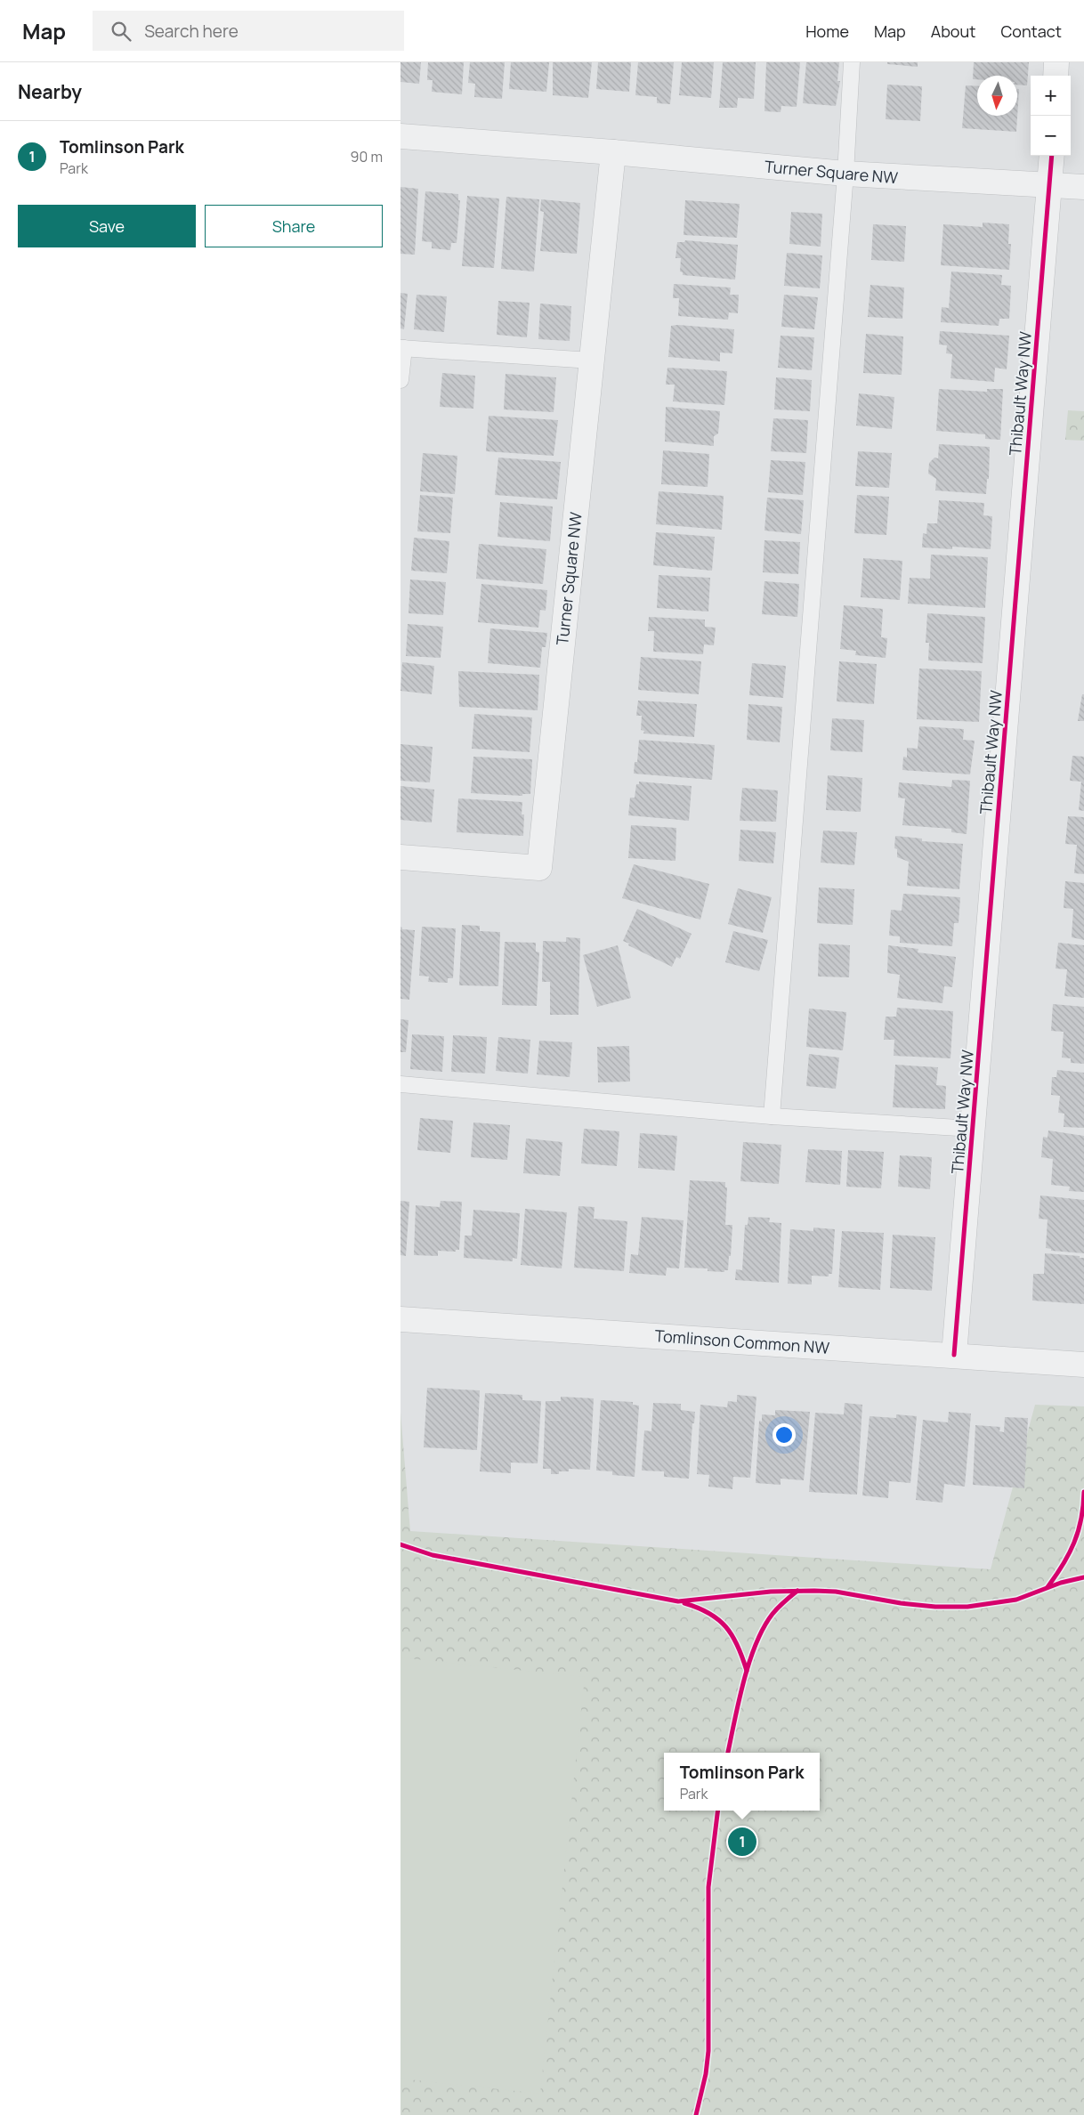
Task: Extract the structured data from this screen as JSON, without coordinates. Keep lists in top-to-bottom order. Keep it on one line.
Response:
{"streets":{"street":["Turner Square NW","Thibault Way NW","Tomlinson Common NW"]},"crossings":[["Turner Square NW","Thibault Way NW"],["Thibault Way NW","Tomlinson Common NW"]],"north":"bottom","page":{"header":"Map","search":"Search here","nav":["Home","Map","About","Contact"],"heading":"Nearby","map_buttons":["+","−"],"list":[{"mark":"1","name":"Tomlinson Park","note":"Park","value":"90 m"}],"buttons":["Save","Share"],"popup":["Tomlinson Park","Park"],"pins":"1"}}
